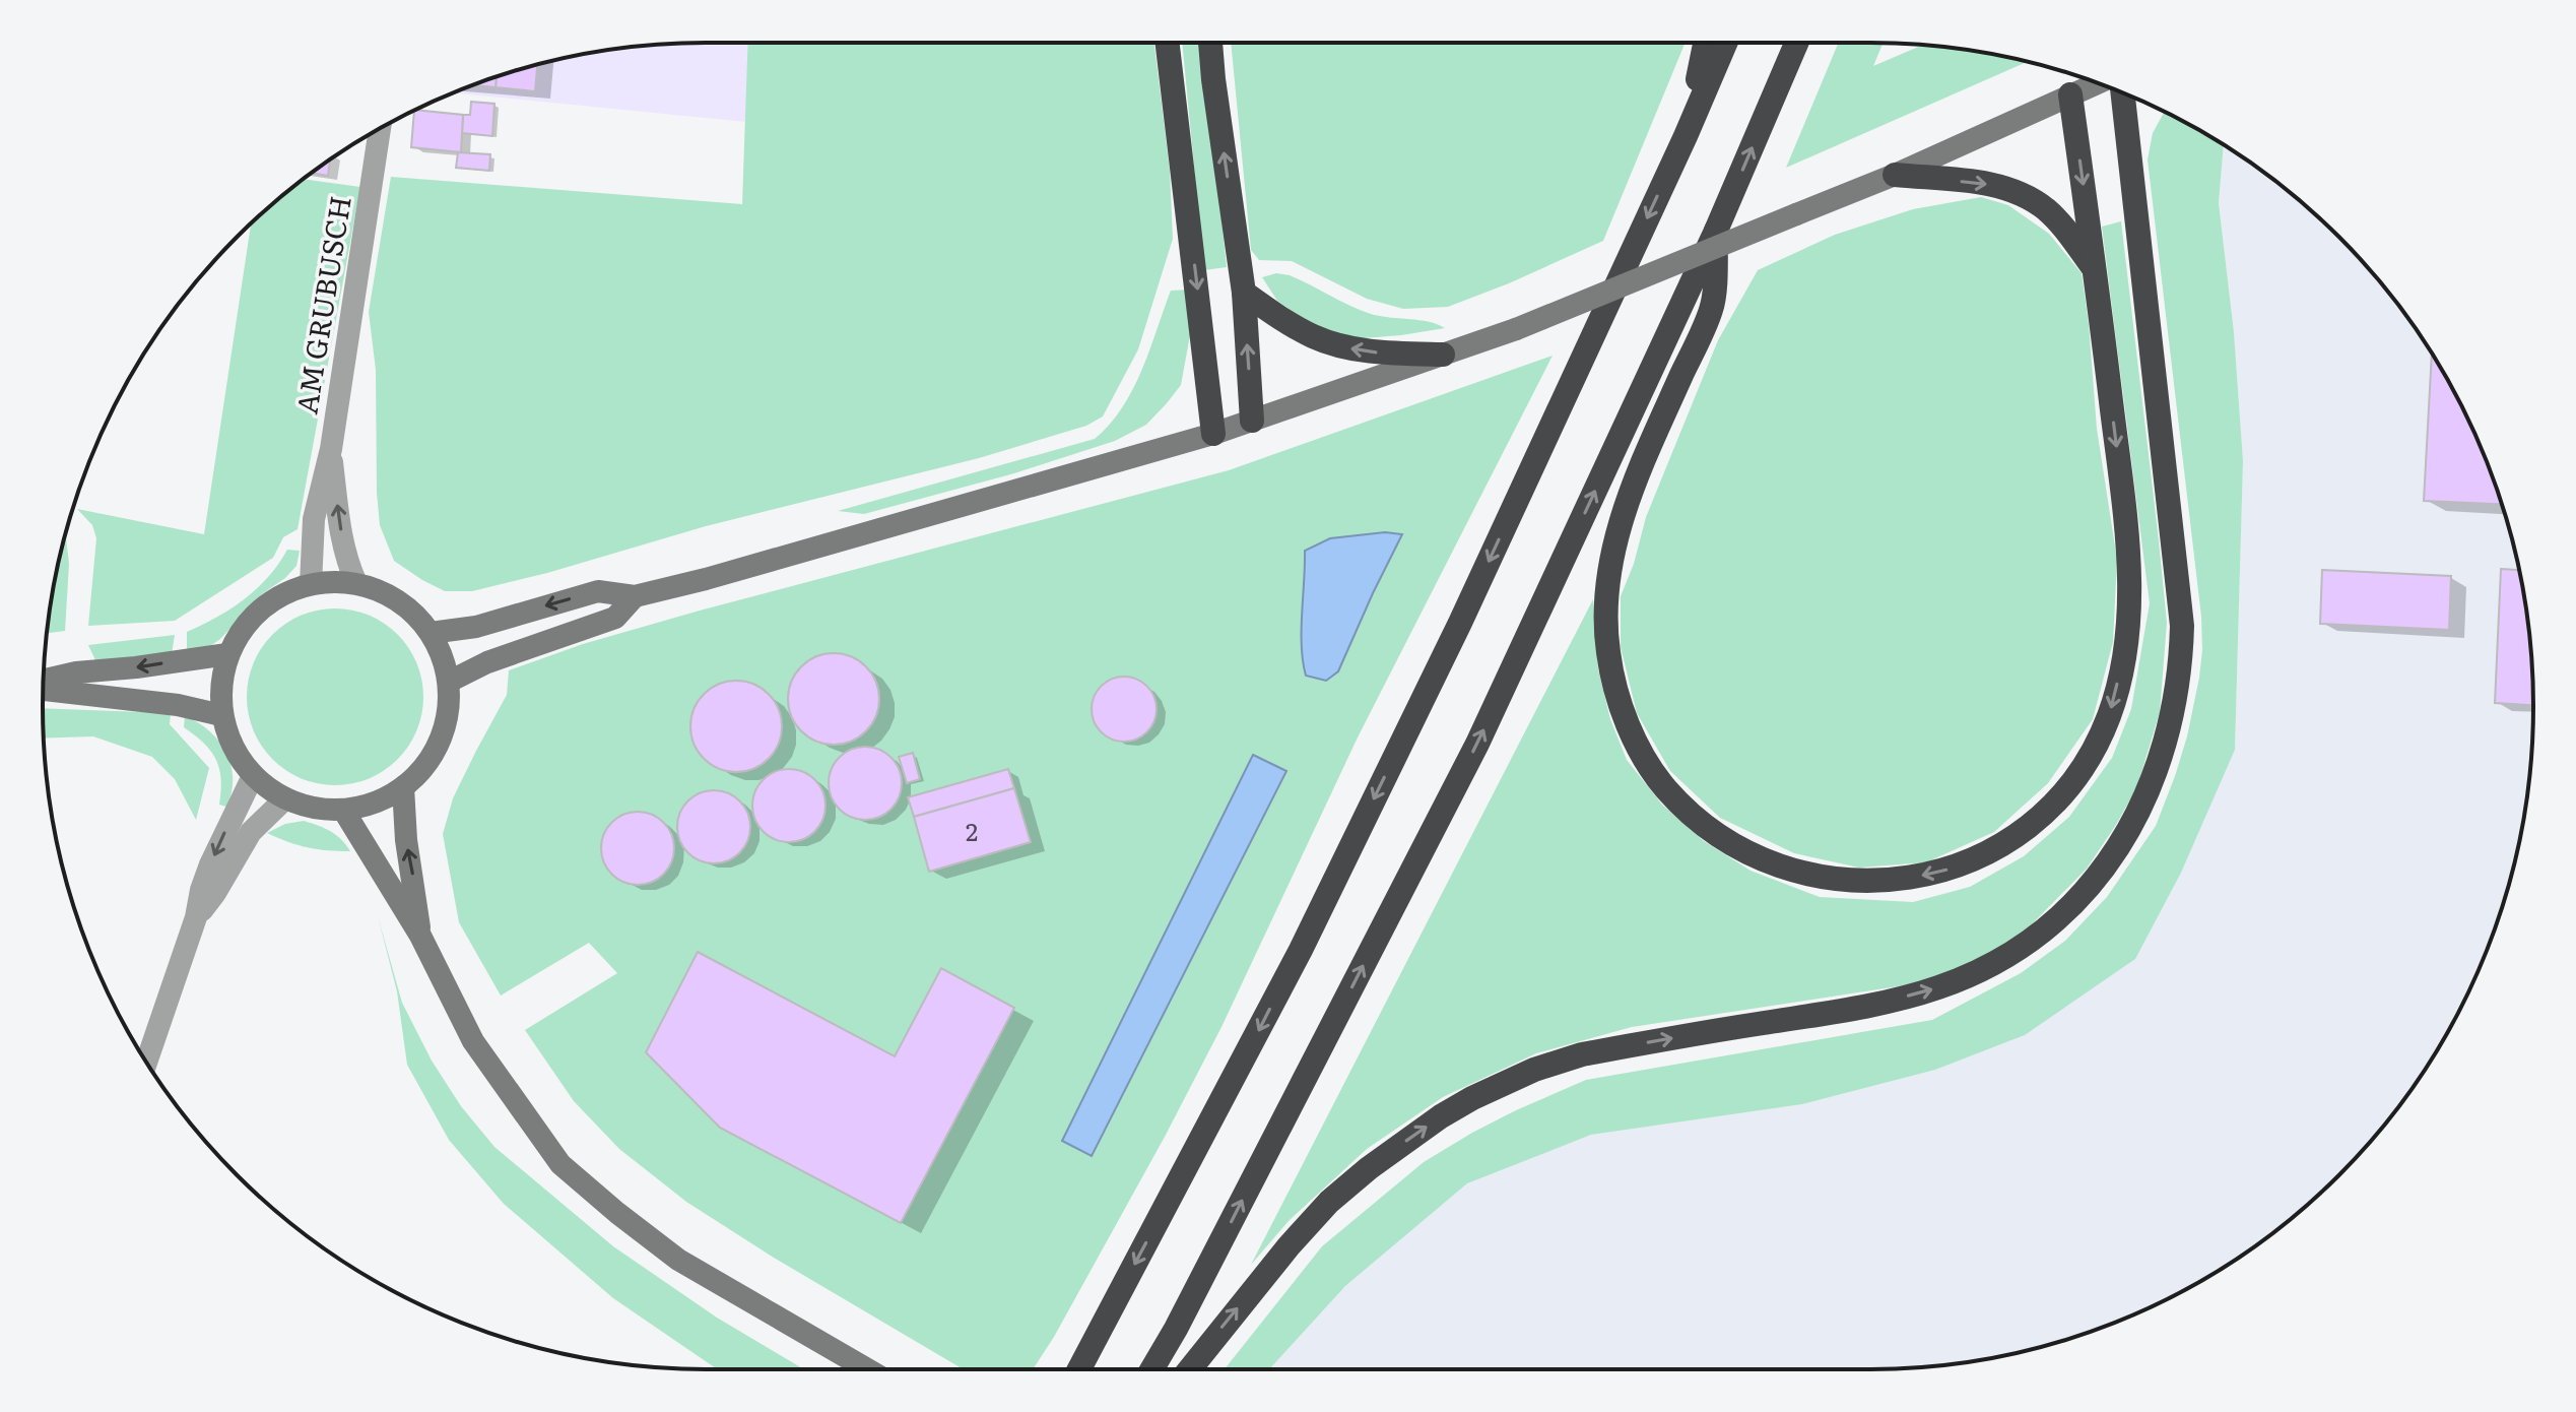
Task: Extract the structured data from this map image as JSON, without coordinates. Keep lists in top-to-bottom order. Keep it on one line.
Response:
{"streets":{"street":["AM GRUBUSCH"]},"house_numbers":["2"]}
